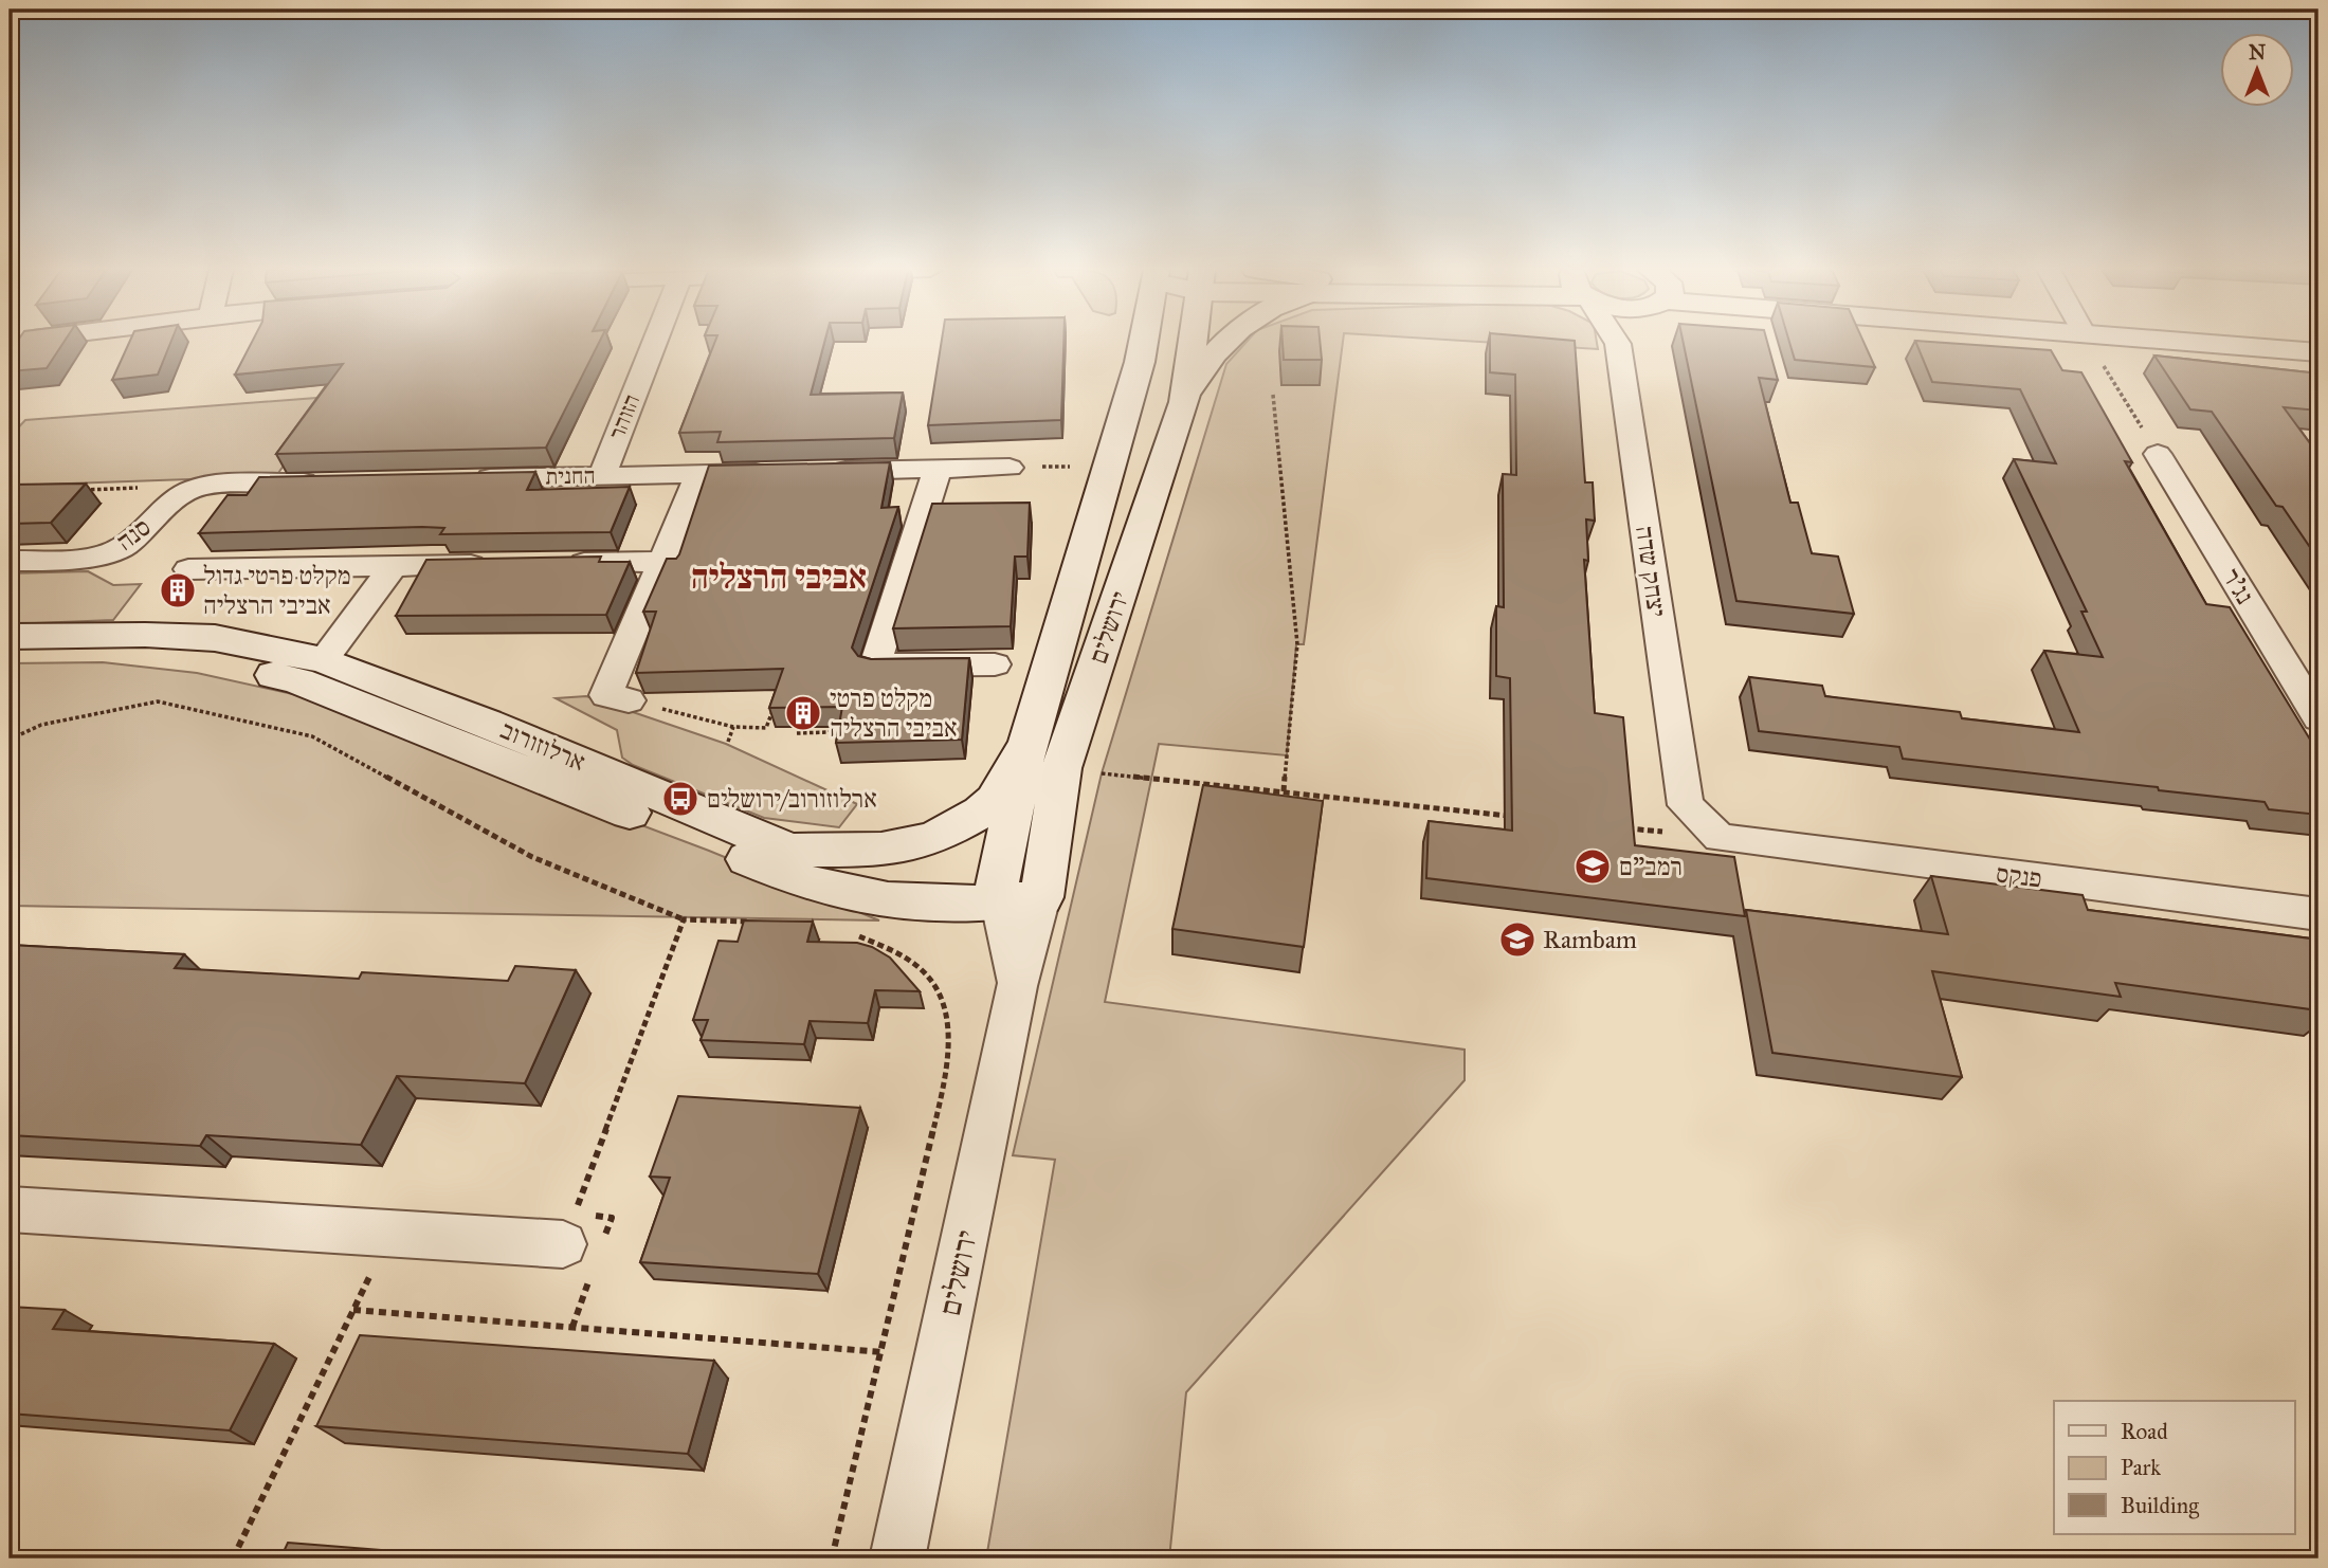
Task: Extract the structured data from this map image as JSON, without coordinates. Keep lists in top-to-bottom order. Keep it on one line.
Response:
{"streets":{"main road":["ירושלים","ארלוזורוב"],"street":["הזוהר","החנית","סנה","יצחק שדה","נג'ר","פנקס"]},"crossings":[["הזוהר","החנית"],["יצחק שדה","פנקס"],["ירושלים","ארלוזורוב"]],"districts":["אביבי הרצליה"],"places":{"building":["מקלט פרטי גדול אביבי הרצליה","מקלט פרטי אביבי הרצליה"],"bus stop":["ארלוזורוב/ירושלים"],"school or university":["רמב\"ם","Rambam"]},"legend":["Road","Park","Building"],"north":"top"}
